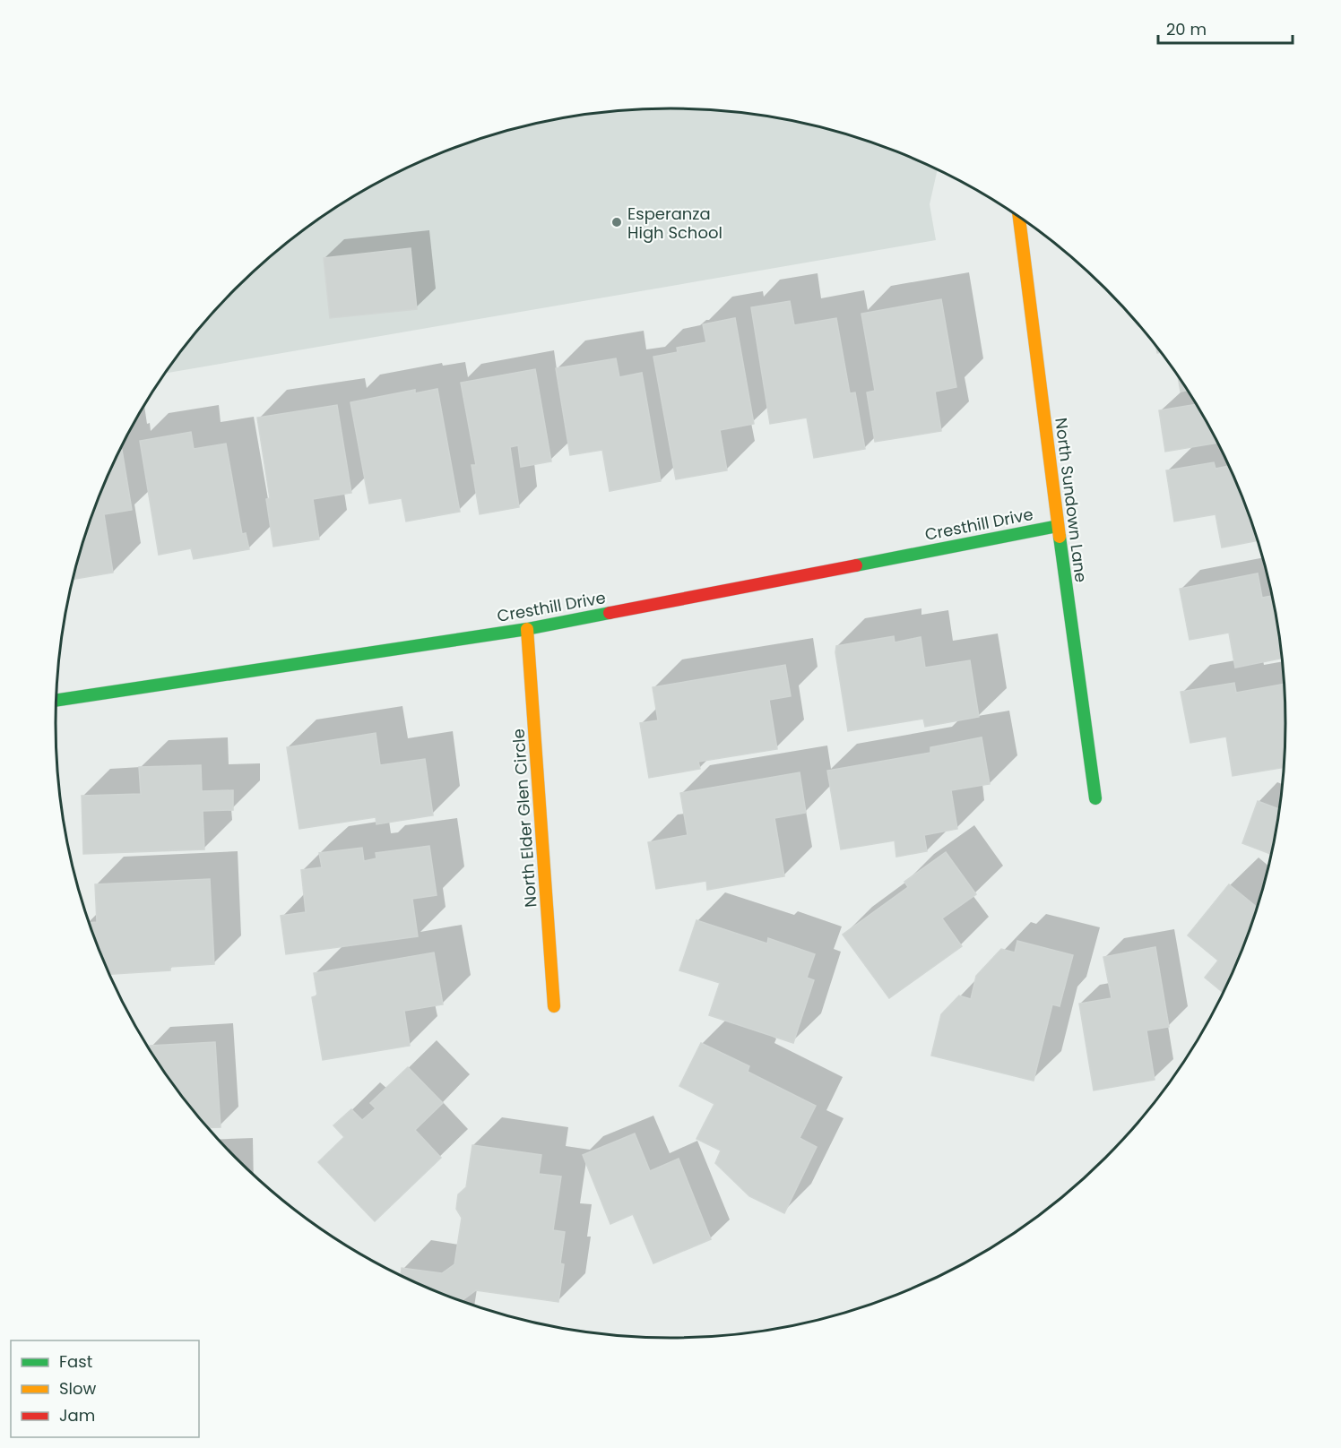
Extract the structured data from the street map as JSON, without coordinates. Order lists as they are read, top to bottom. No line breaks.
{"streets":{"street":["North Sundown Lane","Cresthill Drive","North Elder Glen Circle"]},"crossings":[["North Sundown Lane","Cresthill Drive"],["Cresthill Drive","North Elder Glen Circle"]],"places":["Esperanza High School"],"legend":["Fast","Slow","Jam"],"scale_bar":"20 m"}
